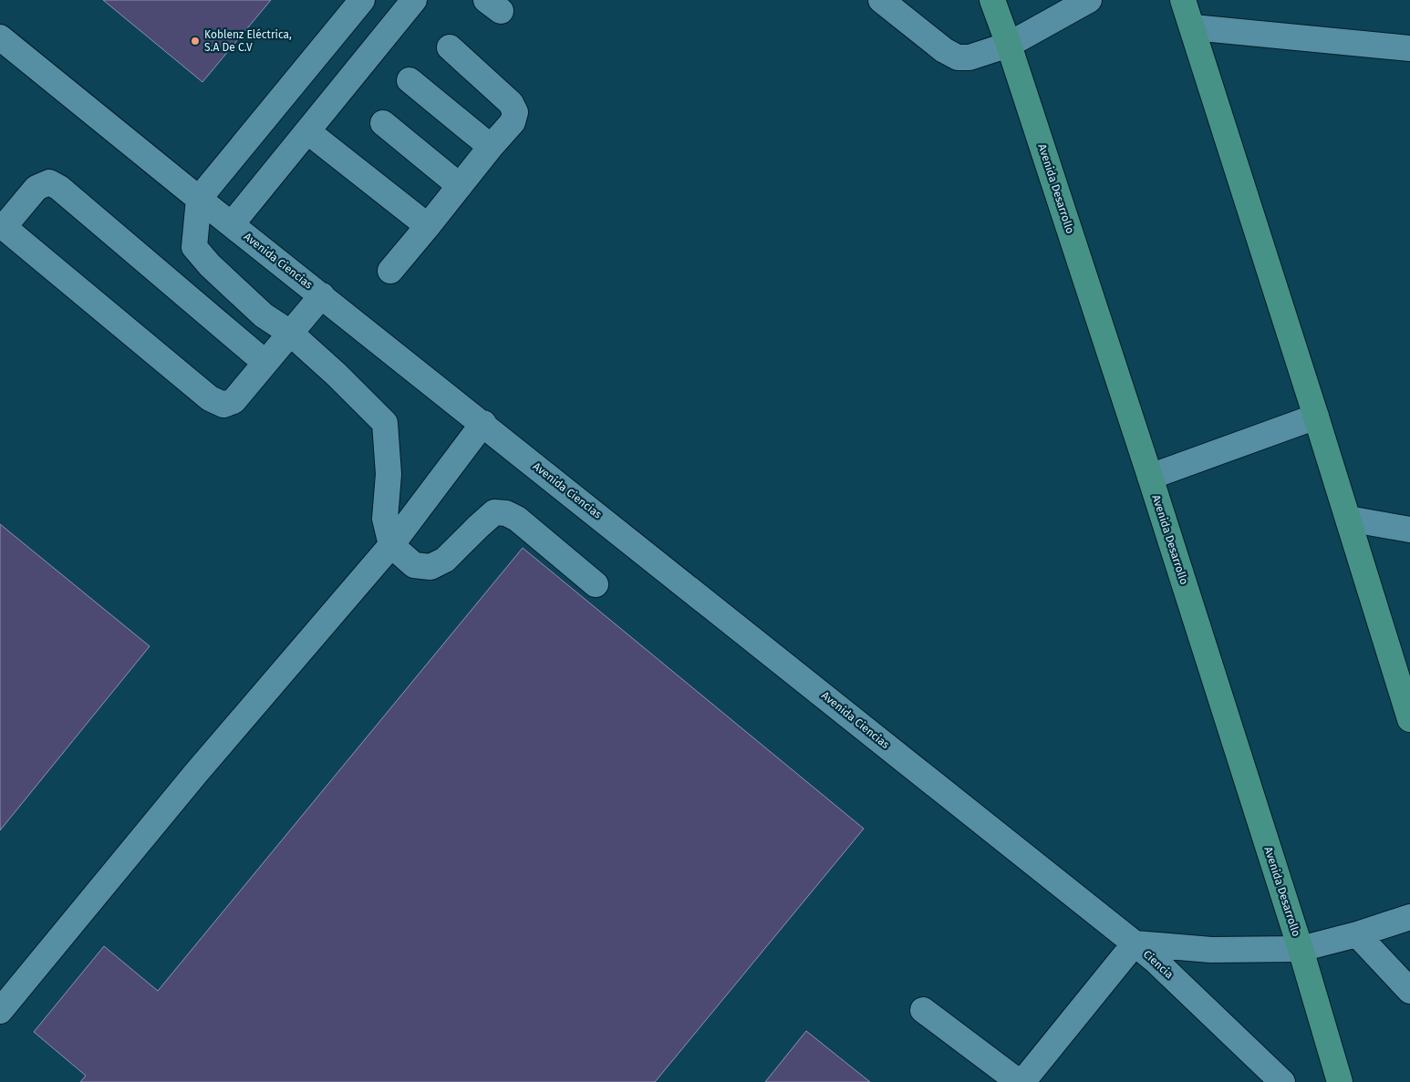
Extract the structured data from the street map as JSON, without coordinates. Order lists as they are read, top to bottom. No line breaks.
{"streets":{"main road":["Avenida Desarrollo"],"street":["Avenida Ciencias","Ciencia"]},"crossings":[["Avenida Desarrollo","Ciencia"],["Avenida Ciencias","Ciencia"]],"places":["Koblenz Eléctrica, S.A De C.V"]}
